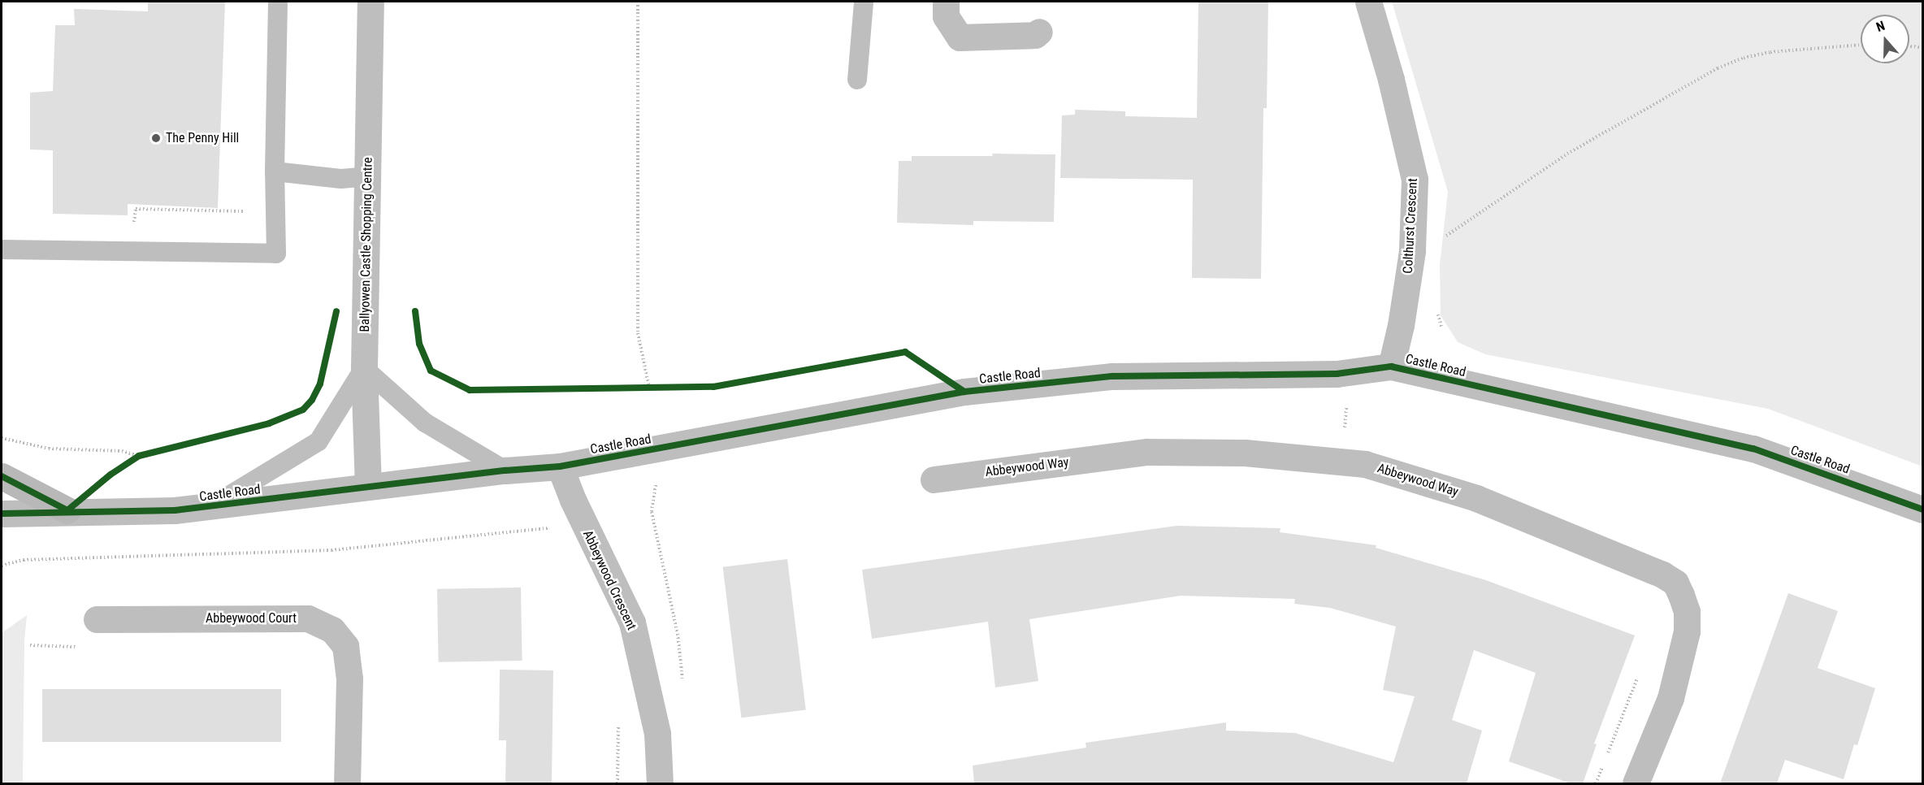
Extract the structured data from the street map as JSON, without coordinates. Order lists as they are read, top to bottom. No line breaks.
{"streets":{"street":["Colthurst Crescent","Ballyowen Castle Shopping Centre","Castle Road","Abbeywood Way","Abbeywood Crescent","Abbeywood Court"]},"crossings":[["Colthurst Crescent","Castle Road"],["Ballyowen Castle Shopping Centre","Castle Road"],["Castle Road","Abbeywood Crescent"]],"places":["The Penny Hill"],"north":"top"}
